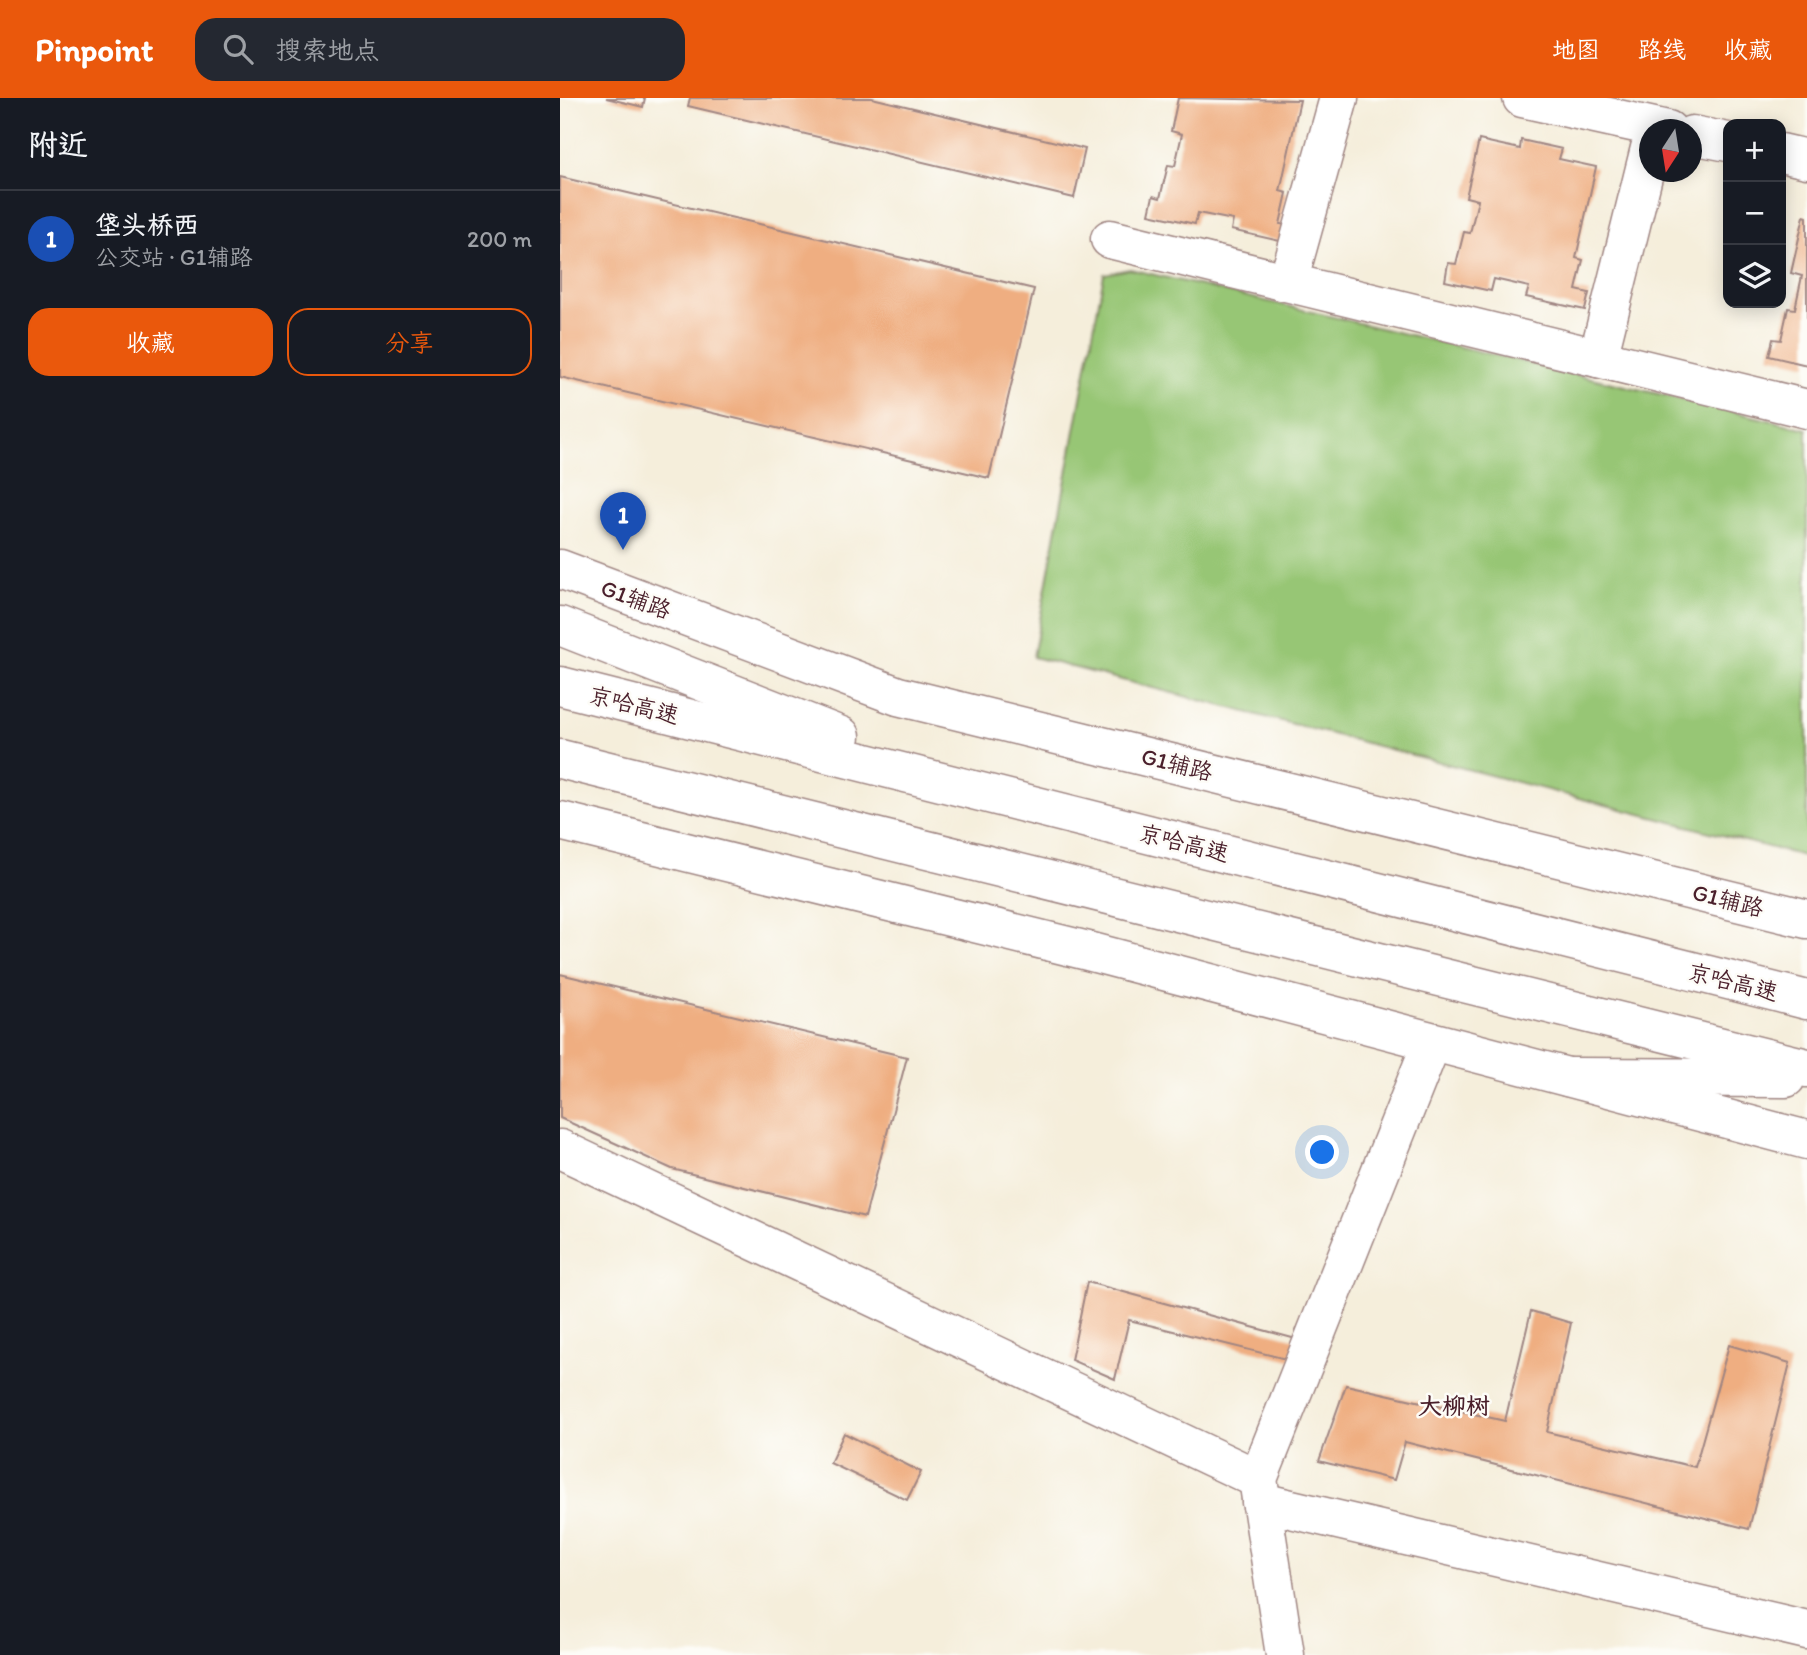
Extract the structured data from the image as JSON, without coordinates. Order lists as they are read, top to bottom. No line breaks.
{"streets":{"main road":["G1辅路","京哈高速"]},"districts":["大柳树"],"north":"bottom","page":{"header":"Pinpoint","search":"搜索地点","nav":["地图","路线","收藏"],"heading":"附近","map_buttons":["+","−"],"list":[{"mark":"1","name":"垡头桥西","note":"公交站 · G1辅路","value":"200 m"}],"buttons":["收藏","分享"],"pins":"1"}}
